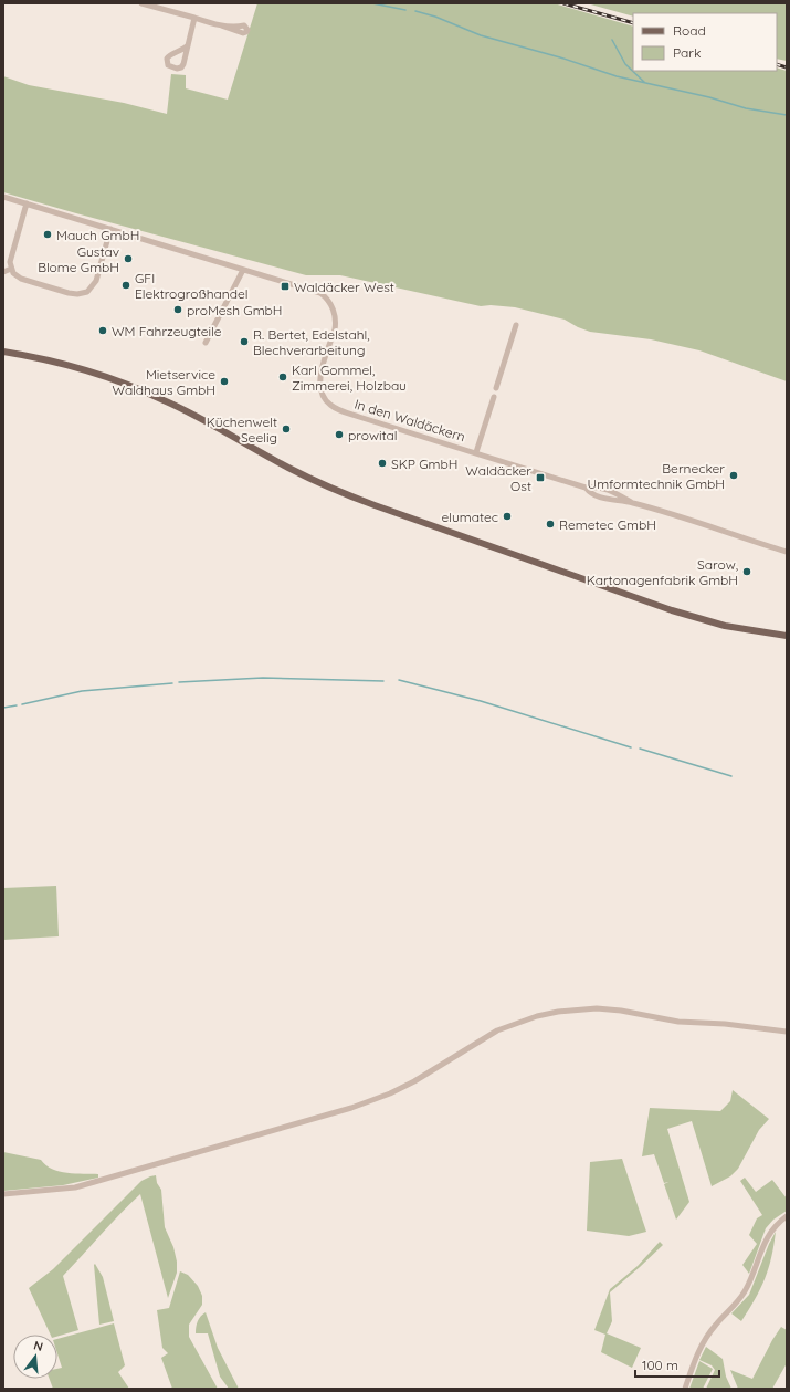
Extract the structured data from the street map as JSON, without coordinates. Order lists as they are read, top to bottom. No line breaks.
{"streets":{"street":["In den Waldäckern"]},"places":{"other":["Mauch GmbH","Gustav Blome GmbH","GFI Elektrogroßhandel","proMesh GmbH","WM Fahrzeugteile","R. Bertet, Edelstahl, Blechverarbeitung","Karl Gommel, Zimmerei, Holzbau","Mietservice Waldhaus GmbH","Küchenwelt Seelig","prowital","SKP GmbH","Bernecker Umformtechnik GmbH","elumatec","Remetec GmbH","Sarow, Kartonagenfabrik GmbH"],"transit":["Waldäcker West","Waldäcker Ost"]},"legend":["Road","Park"],"scale_bar":"100 m","north":"top"}
